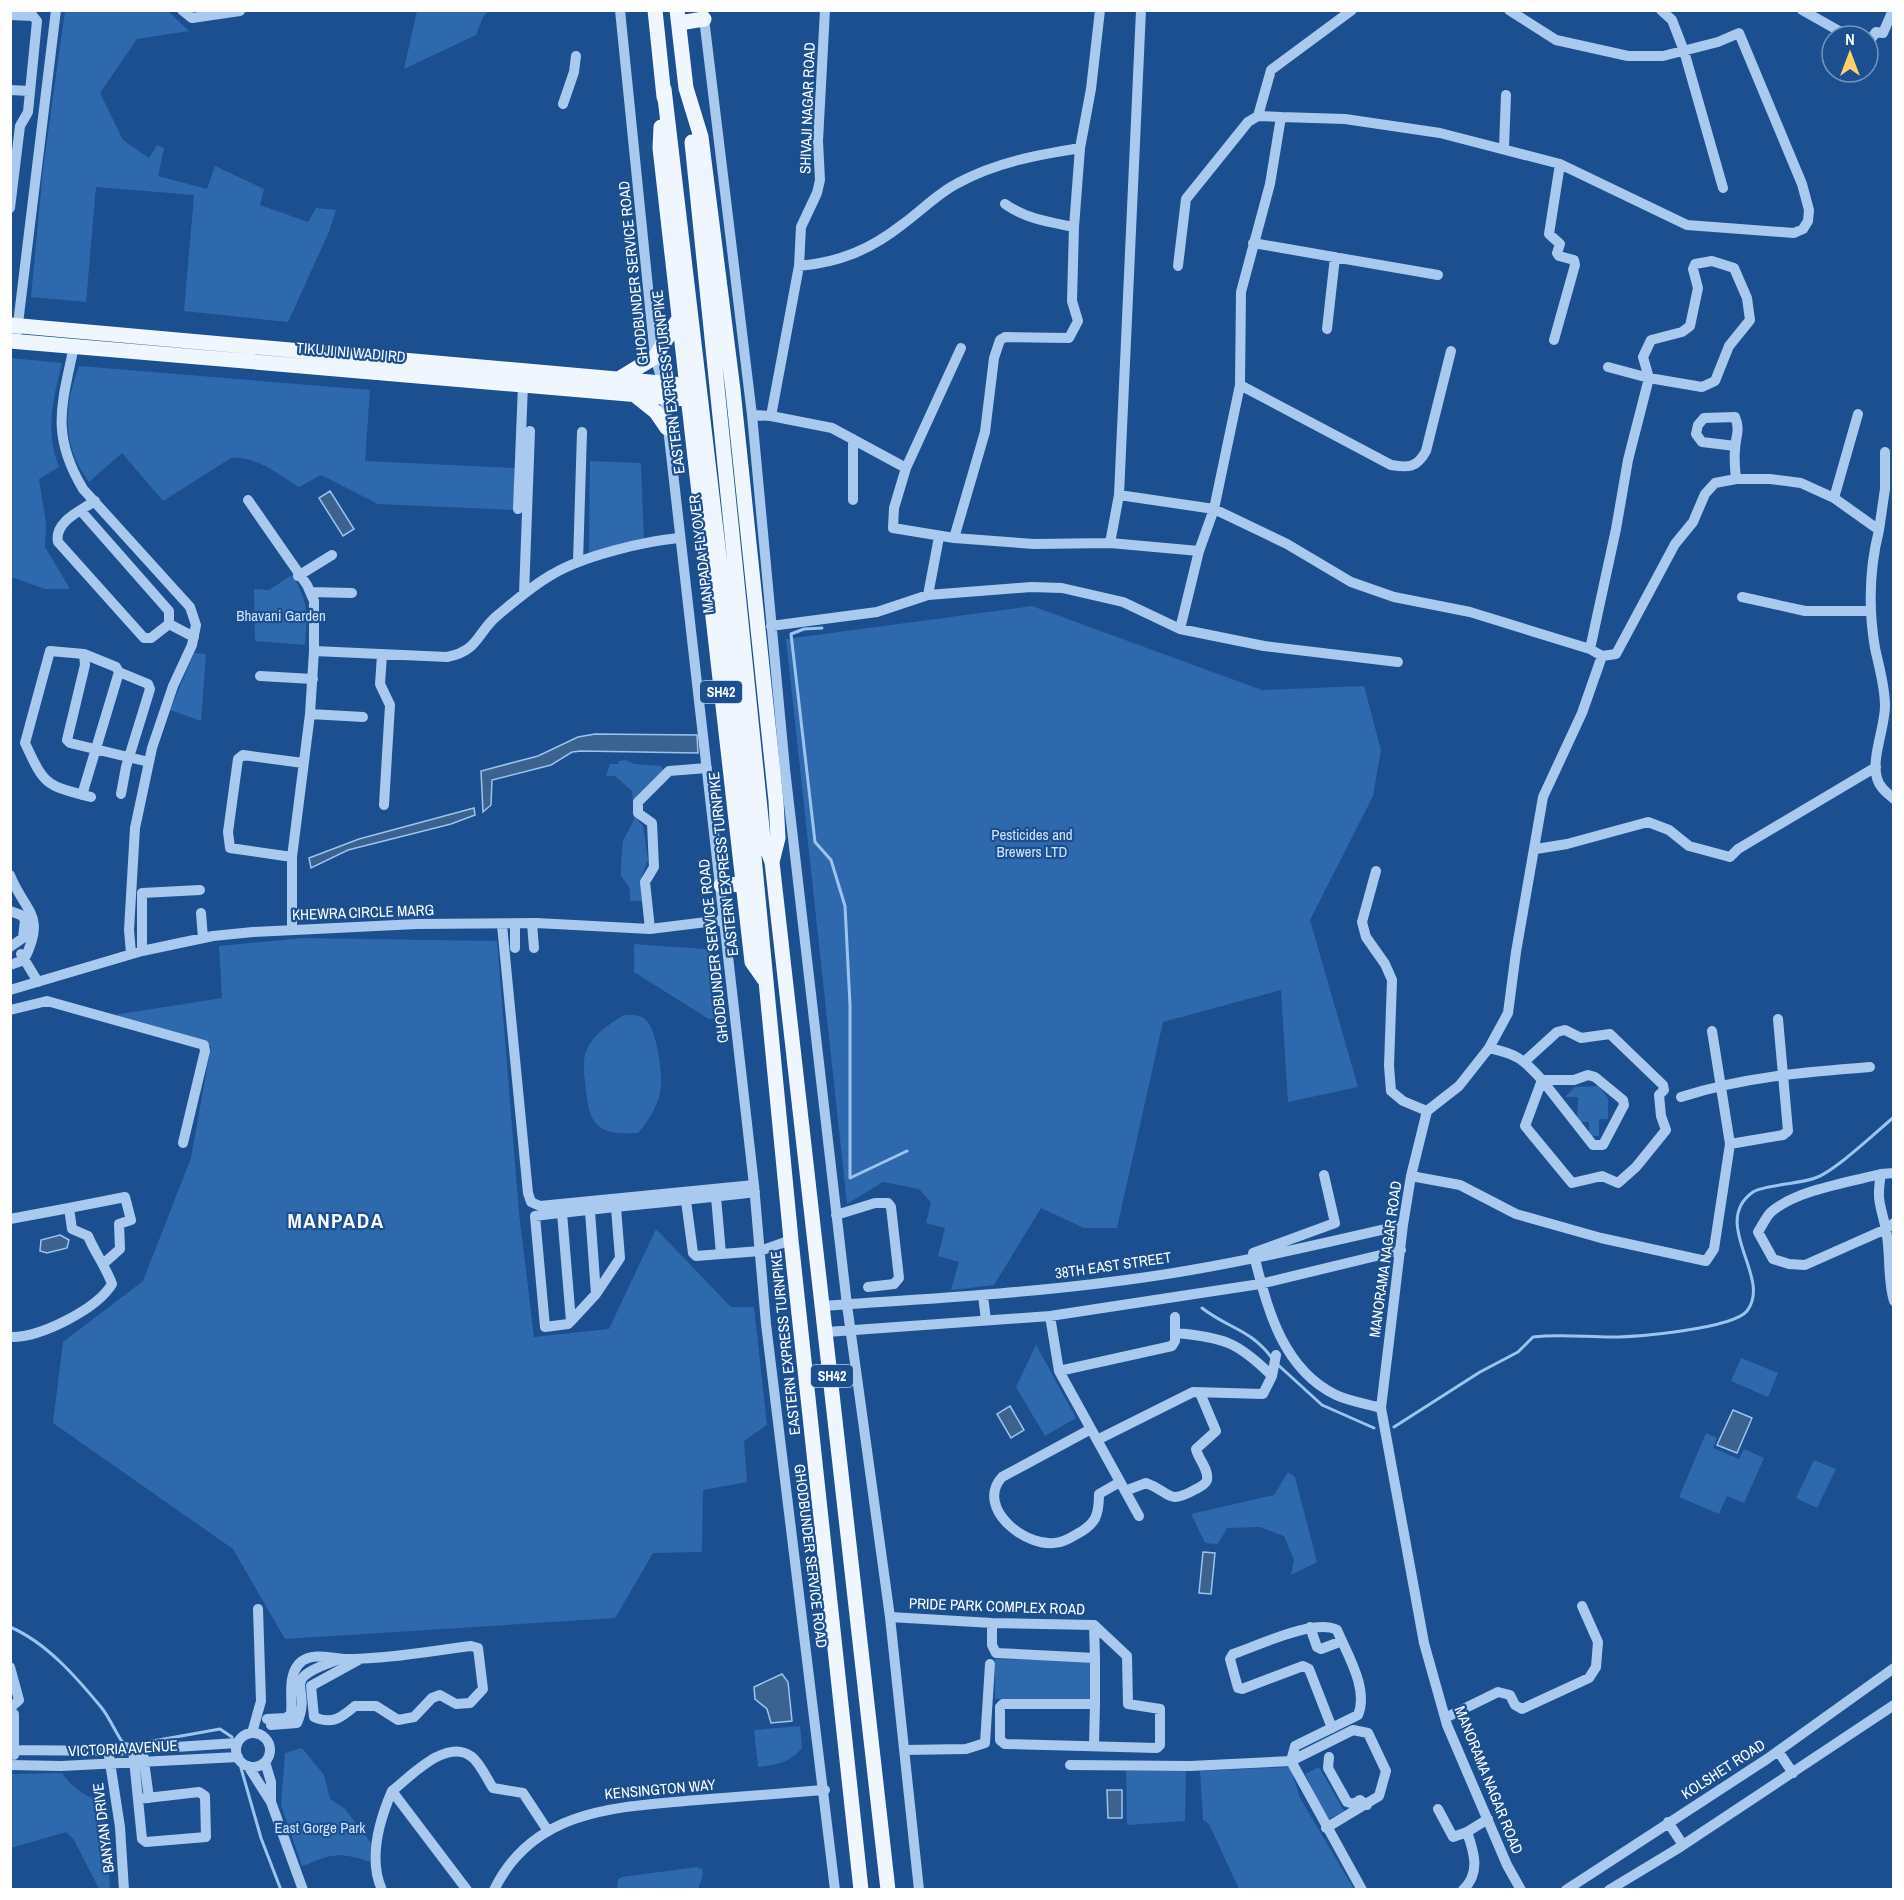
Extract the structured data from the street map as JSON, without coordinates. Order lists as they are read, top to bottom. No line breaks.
{"streets":{"main road":["TIKUJI NI WADI RD","EASTERN EXPRESS TURNPIKE","MANPADA FLYOVER","SH42"],"street":["SHIVAJI NAGAR ROAD","GHODBUNDER SERVICE ROAD","KHEWRA CIRCLE MARG","MANORAMA NAGAR ROAD","38TH EAST STREET","PRIDE PARK COMPLEX ROAD","VICTORIA AVENUE","KOLSHET ROAD","KENSINGTON WAY","BANYAN DRIVE"]},"crossings":[["GHODBUNDER SERVICE ROAD","TIKUJI NI WADI RD"],["GHODBUNDER SERVICE ROAD","KHEWRA CIRCLE MARG"],["GHODBUNDER SERVICE ROAD","KENSINGTON WAY"],["TIKUJI NI WADI RD","EASTERN EXPRESS TURNPIKE"],["TIKUJI NI WADI RD","SH42"],["EASTERN EXPRESS TURNPIKE","MANPADA FLYOVER"],["MANPADA FLYOVER","SH42"],["SH42","38TH EAST STREET"],["MANORAMA NAGAR ROAD","38TH EAST STREET"],["VICTORIA AVENUE","BANYAN DRIVE"]],"districts":["MANPADA"],"parks":["Bhavani Garden","Pesticides and Brewers LTD","East Gorge Park"],"north":"top"}
